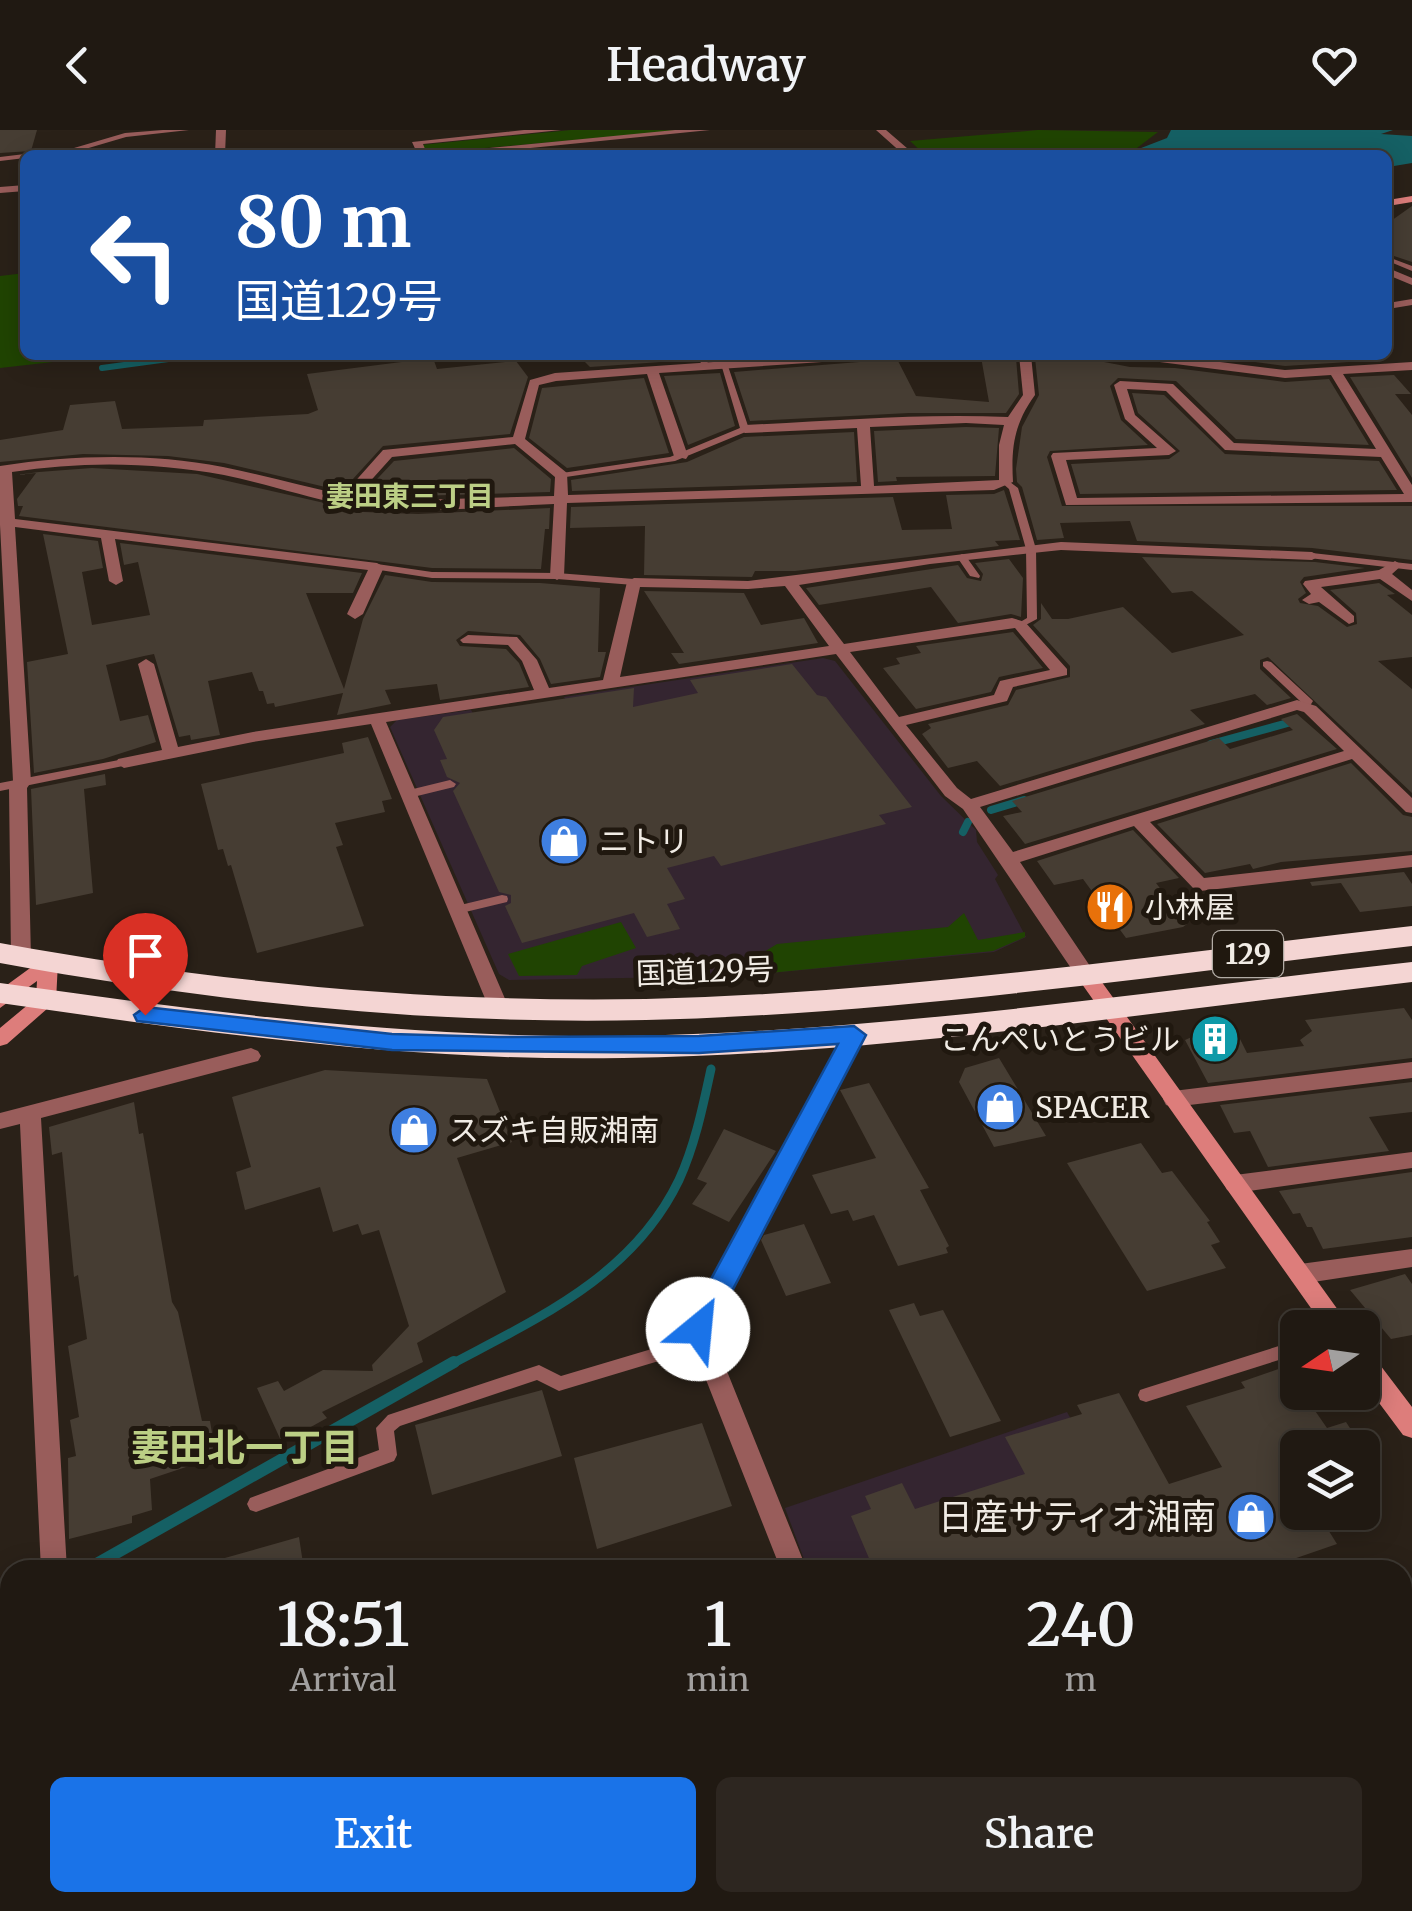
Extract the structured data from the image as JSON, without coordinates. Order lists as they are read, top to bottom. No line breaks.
{"streets":{"highway":["129","国道129号"]},"districts":["妻田東三丁目","妻田北一丁目"],"places":{"shop":["ニトリ","SPACER","スズキ自販湘南","日産サティオ湘南"],"restaurant":["小林屋"],"building":["こんぺいとうビル"]},"north":"left","page":{"header":"Headway","turn":["80 m","国道129号"],"eta":["18:51","Arrival","1","min","240","m"],"buttons":["Exit","Share"]}}
